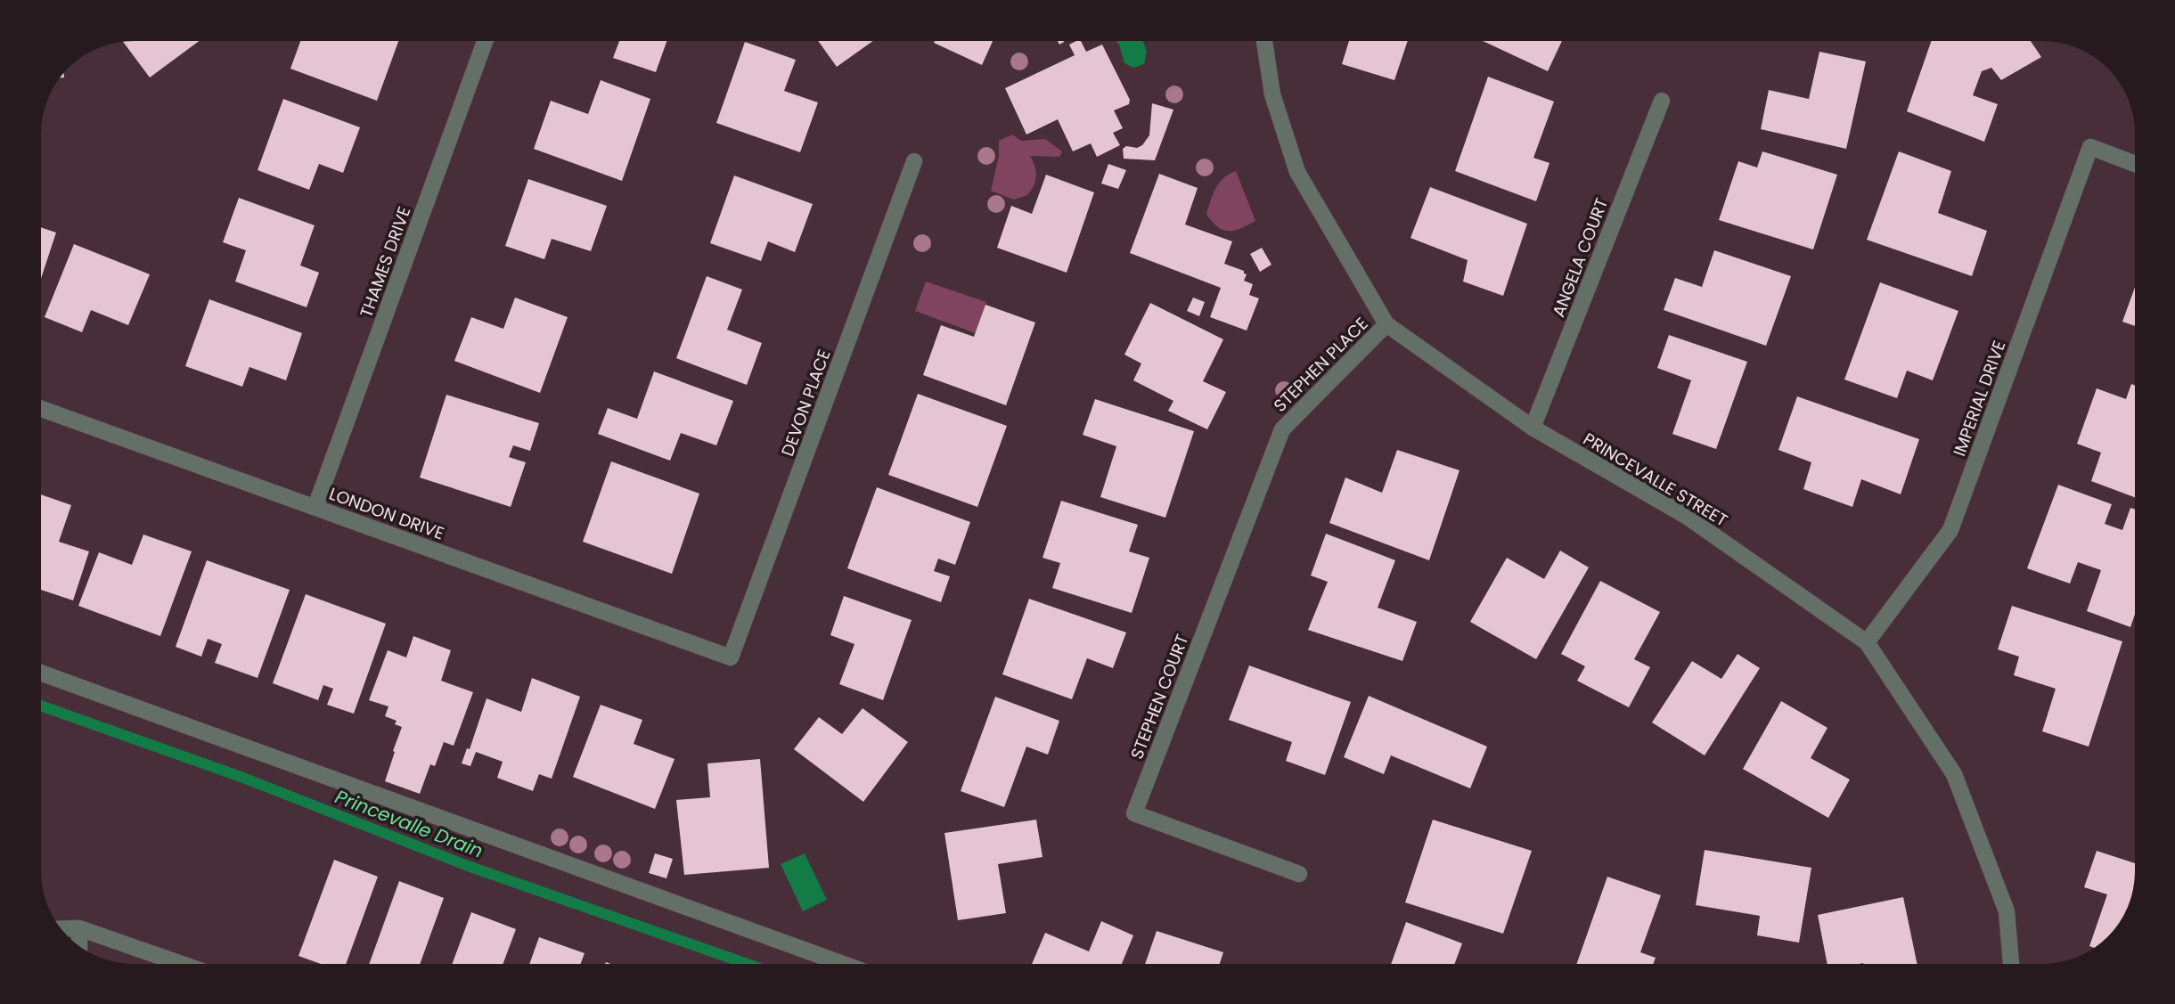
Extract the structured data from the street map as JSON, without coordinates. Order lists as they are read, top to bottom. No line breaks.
{"streets":{"street":["ANGELA COURT","THAMES DRIVE","STEPHEN PLACE","IMPERIAL DRIVE","DEVON PLACE","PRINCEVALLE STREET","LONDON DRIVE","STEPHEN COURT"]},"crossings":[["ANGELA COURT","PRINCEVALLE STREET"],["THAMES DRIVE","LONDON DRIVE"],["STEPHEN PLACE","PRINCEVALLE STREET"],["STEPHEN PLACE","STEPHEN COURT"],["IMPERIAL DRIVE","PRINCEVALLE STREET"],["DEVON PLACE","LONDON DRIVE"]],"water":["Princevalle Drain"]}
